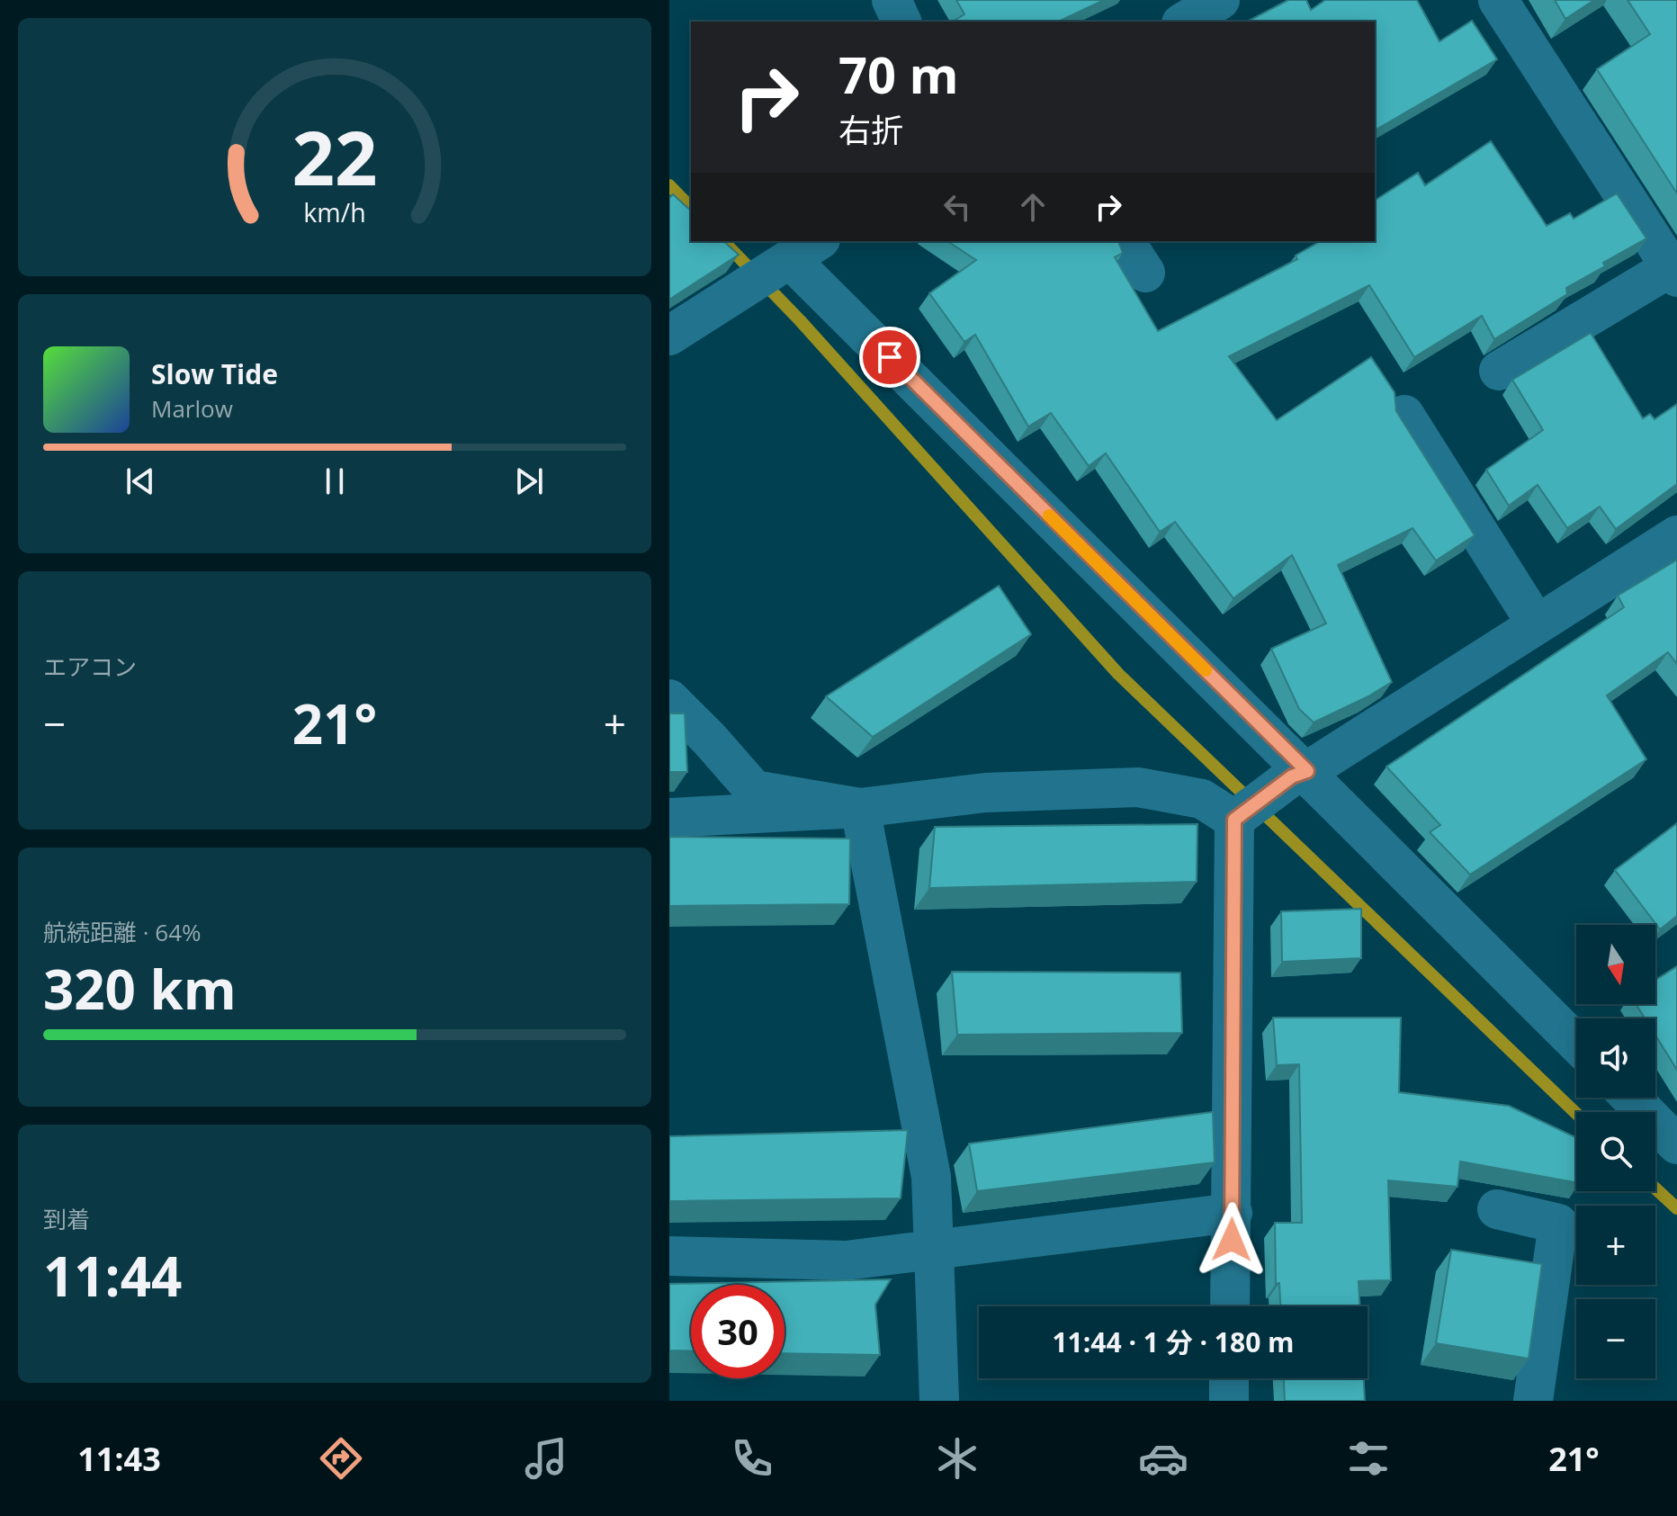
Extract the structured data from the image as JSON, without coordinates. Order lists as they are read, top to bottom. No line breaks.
{"north":"bottom","page":{"turn":["70 m","右折"],"song":["Slow Tide","Marlow"],"tile":["エアコン",["航続距離 · 64%","320 km"],["到着","11:44"]],"heat":["−","21°","+"],"map_buttons":["+","−"],"limit":"30","trip":"11:44 · 1 分 · 180 m","tabs":["11:43","21°"],"gauge":["22","km/h"]}}
